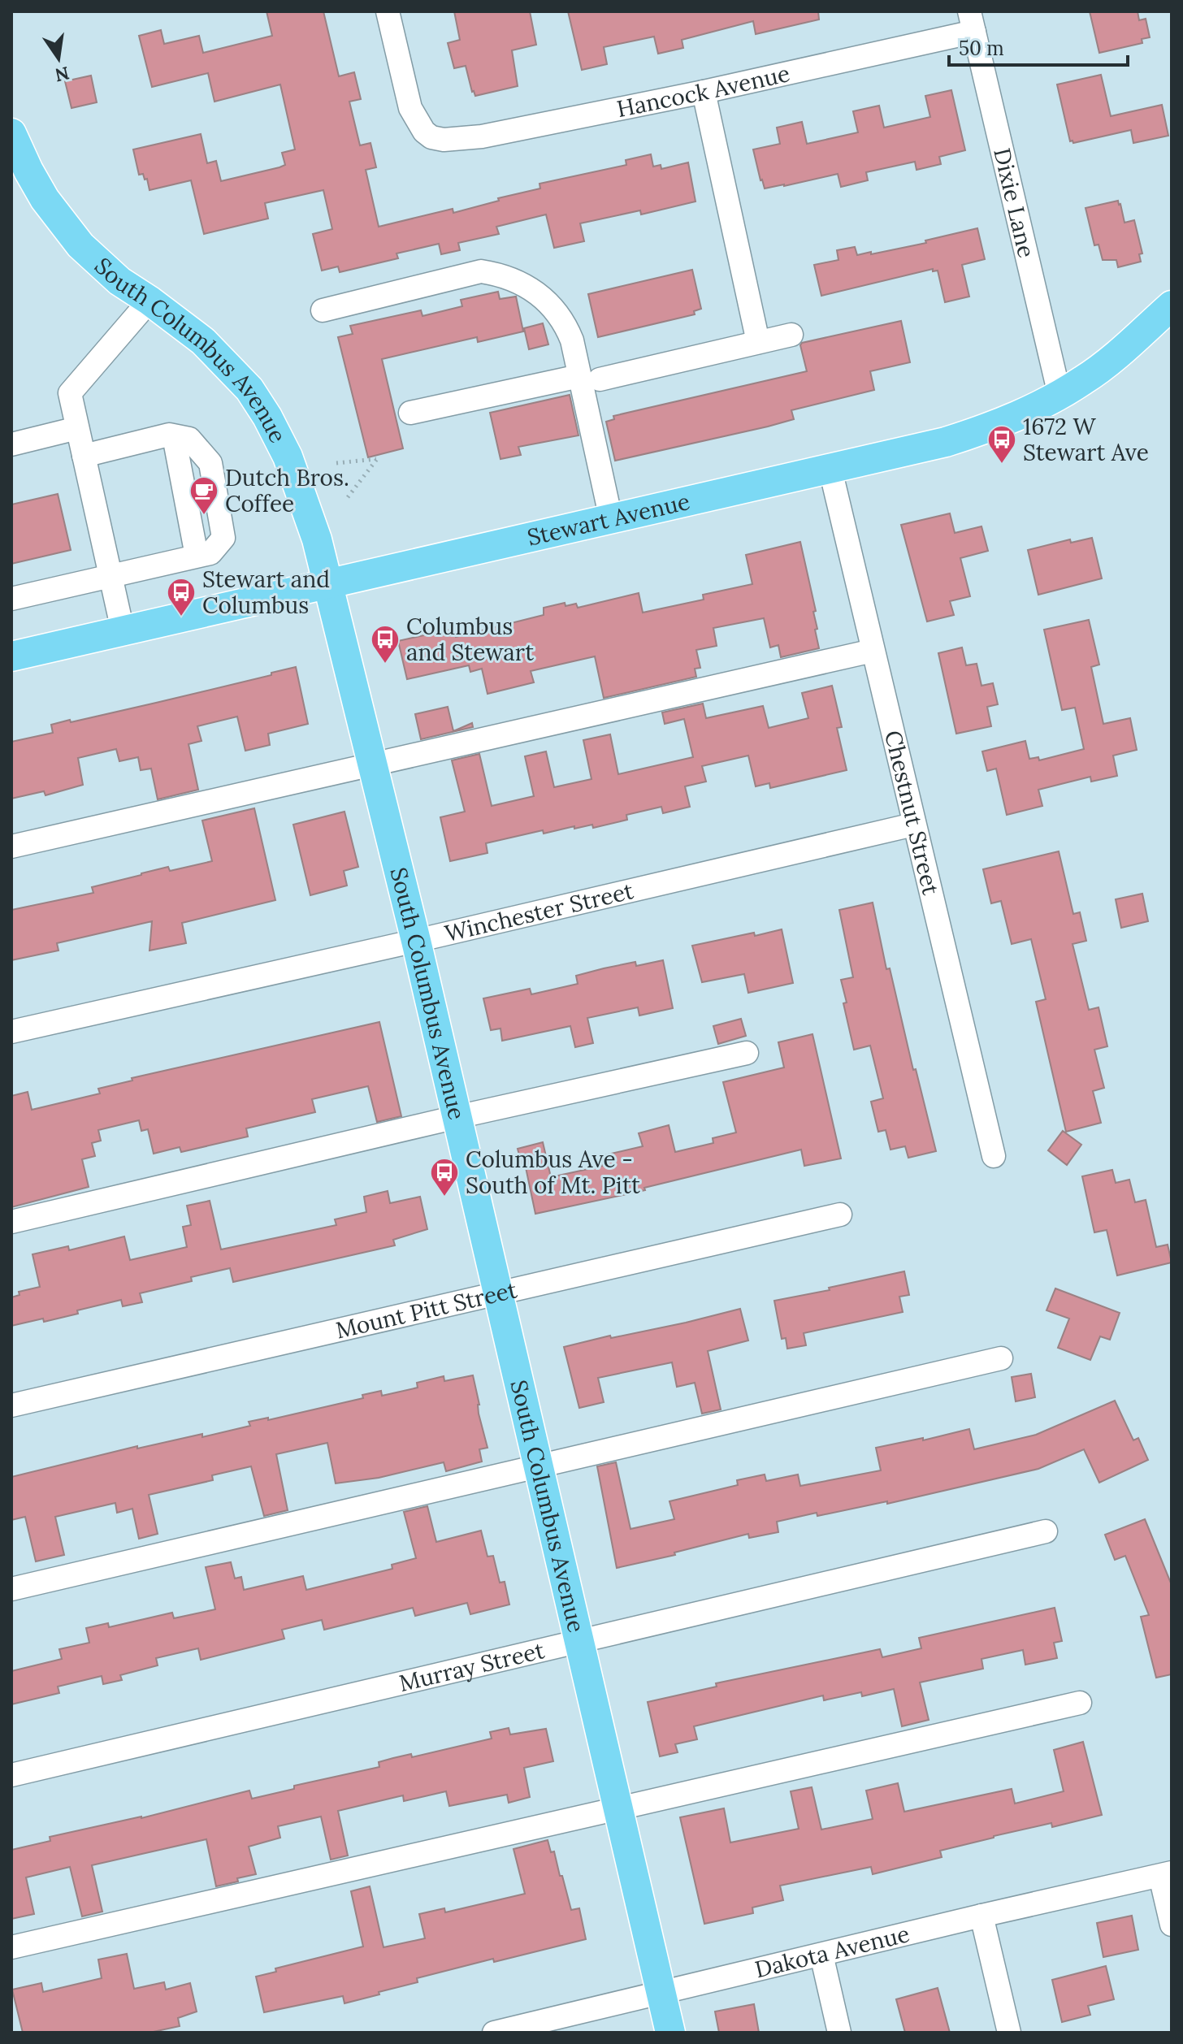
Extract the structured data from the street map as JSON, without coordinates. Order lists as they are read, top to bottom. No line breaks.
{"streets":{"main road":["South Columbus Avenue","Stewart Avenue"],"street":["Hancock Avenue","Dixie Lane","Chestnut Street","Winchester Street","Mount Pitt Street","Murray Street","Dakota Avenue"]},"crossings":[["Hancock Avenue","Dixie Lane"],["Dixie Lane","Stewart Avenue"],["South Columbus Avenue","Stewart Avenue"],["South Columbus Avenue","Winchester Street"],["South Columbus Avenue","Mount Pitt Street"],["South Columbus Avenue","Murray Street"],["South Columbus Avenue","Dakota Avenue"],["Stewart Avenue","Chestnut Street"],["Chestnut Street","Winchester Street"]],"places":{"bus stop":["1672 W Stewart Ave","Stewart and Columbus","Columbus and Stewart","Columbus Ave - South of Mt. Pitt"],"cafe":["Dutch Bros. Coffee"]},"scale_bar":"50 m","north":"bottom"}
